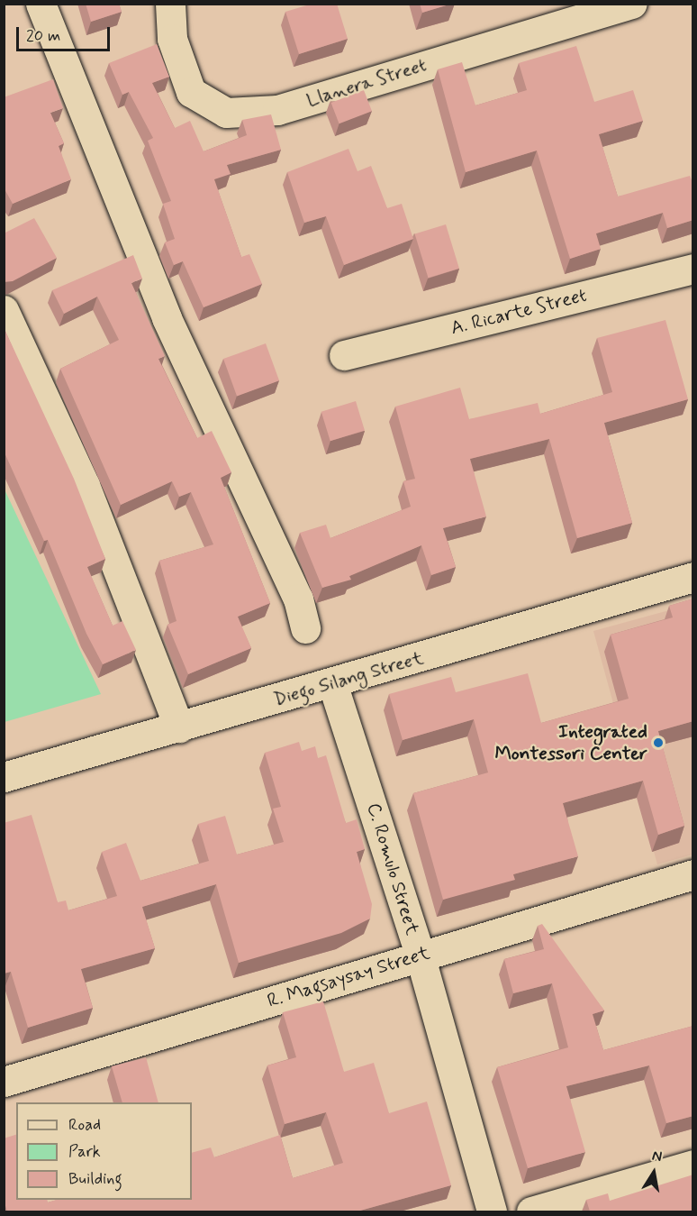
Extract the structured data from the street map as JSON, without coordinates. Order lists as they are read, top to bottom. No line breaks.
{"streets":{"street":["Llanera Street","A. Ricarte Street","Diego Silang Street","C. Romulo Street","R. Magsaysay Street"]},"crossings":[["Diego Silang Street","C. Romulo Street"],["C. Romulo Street","R. Magsaysay Street"]],"places":["Integrated Montessori Center"],"legend":["Road","Park","Building"],"scale_bar":"20 m","north":"top"}
